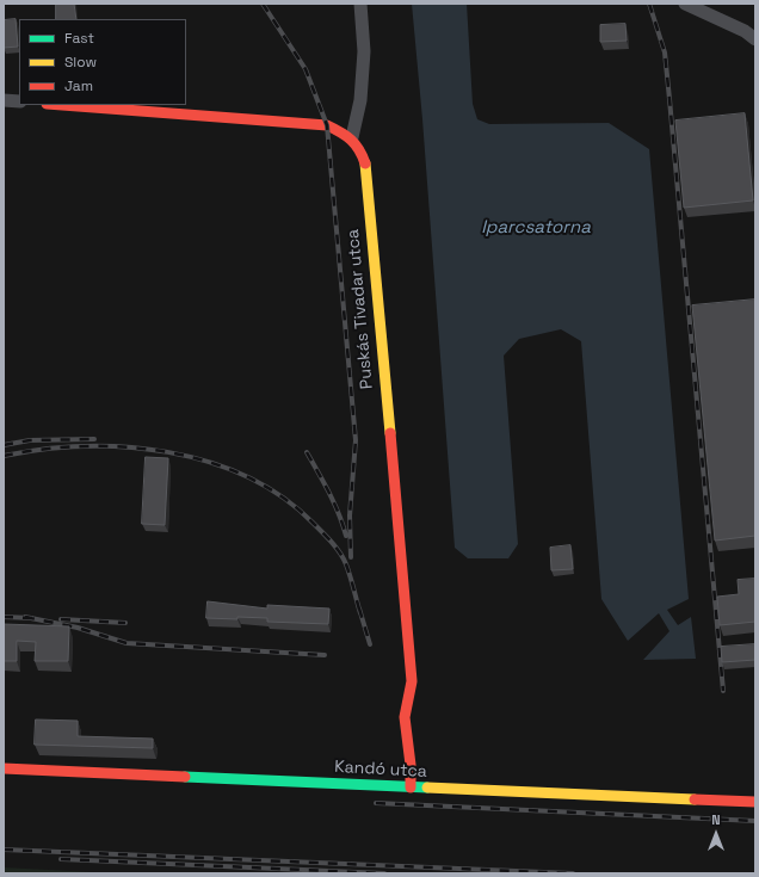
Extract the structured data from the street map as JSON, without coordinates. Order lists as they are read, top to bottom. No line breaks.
{"streets":{"street":["Puskás Tivadar utca","Kandó utca"]},"crossings":[["Puskás Tivadar utca","Kandó utca"]],"water":["Iparcsatorna"],"legend":["Fast","Slow","Jam"],"north":"top"}
